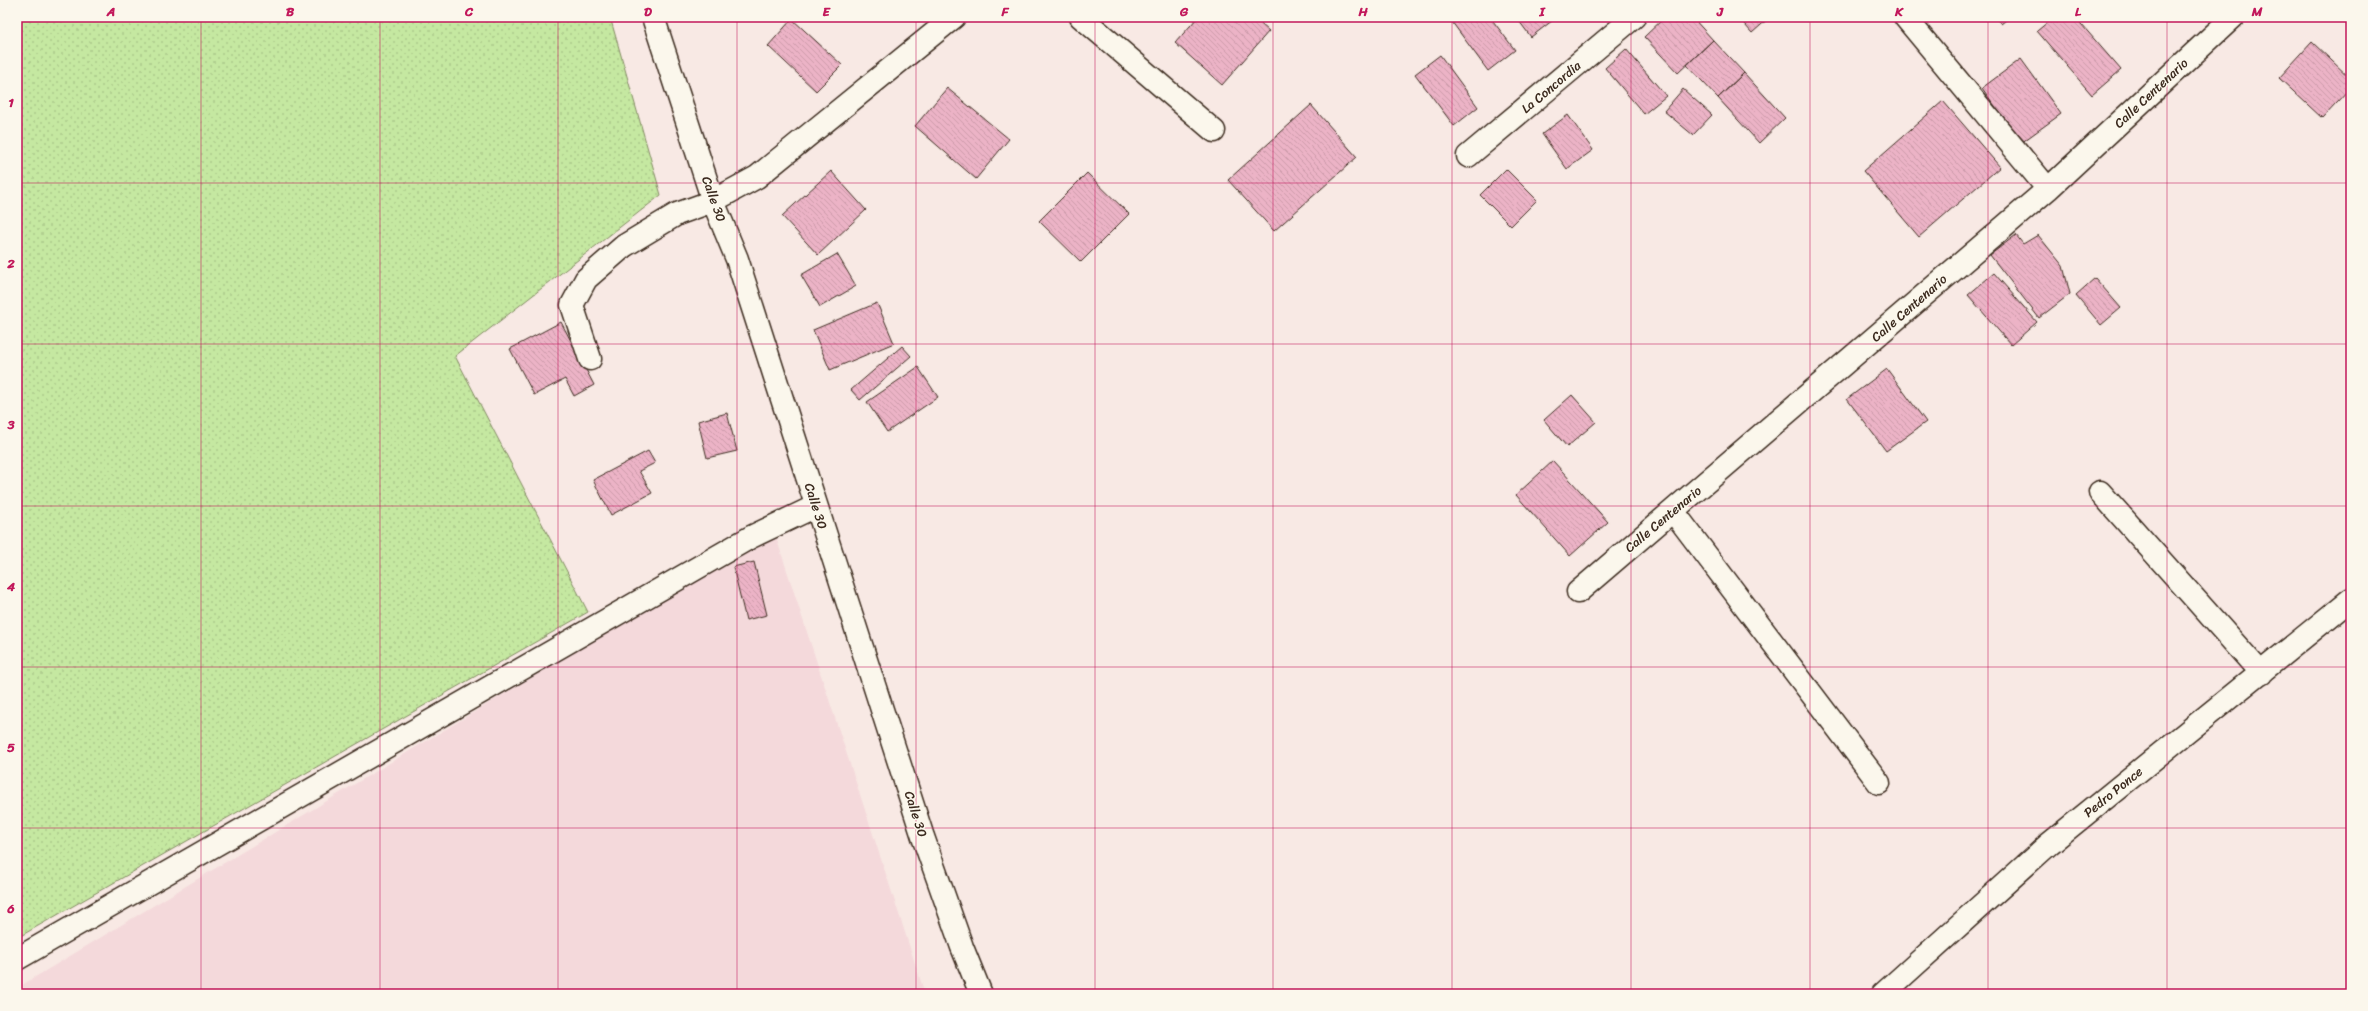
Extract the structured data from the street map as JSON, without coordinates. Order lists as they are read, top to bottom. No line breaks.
{"streets":{"street":["La Concordia","Calle Centenario","Calle 30","Pedro Ponce"]},"grid":{"columns":["A","B","C","D","E","F","G","H","I","J","K","L","M"],"rows":["1","2","3","4","5","6"]}}
